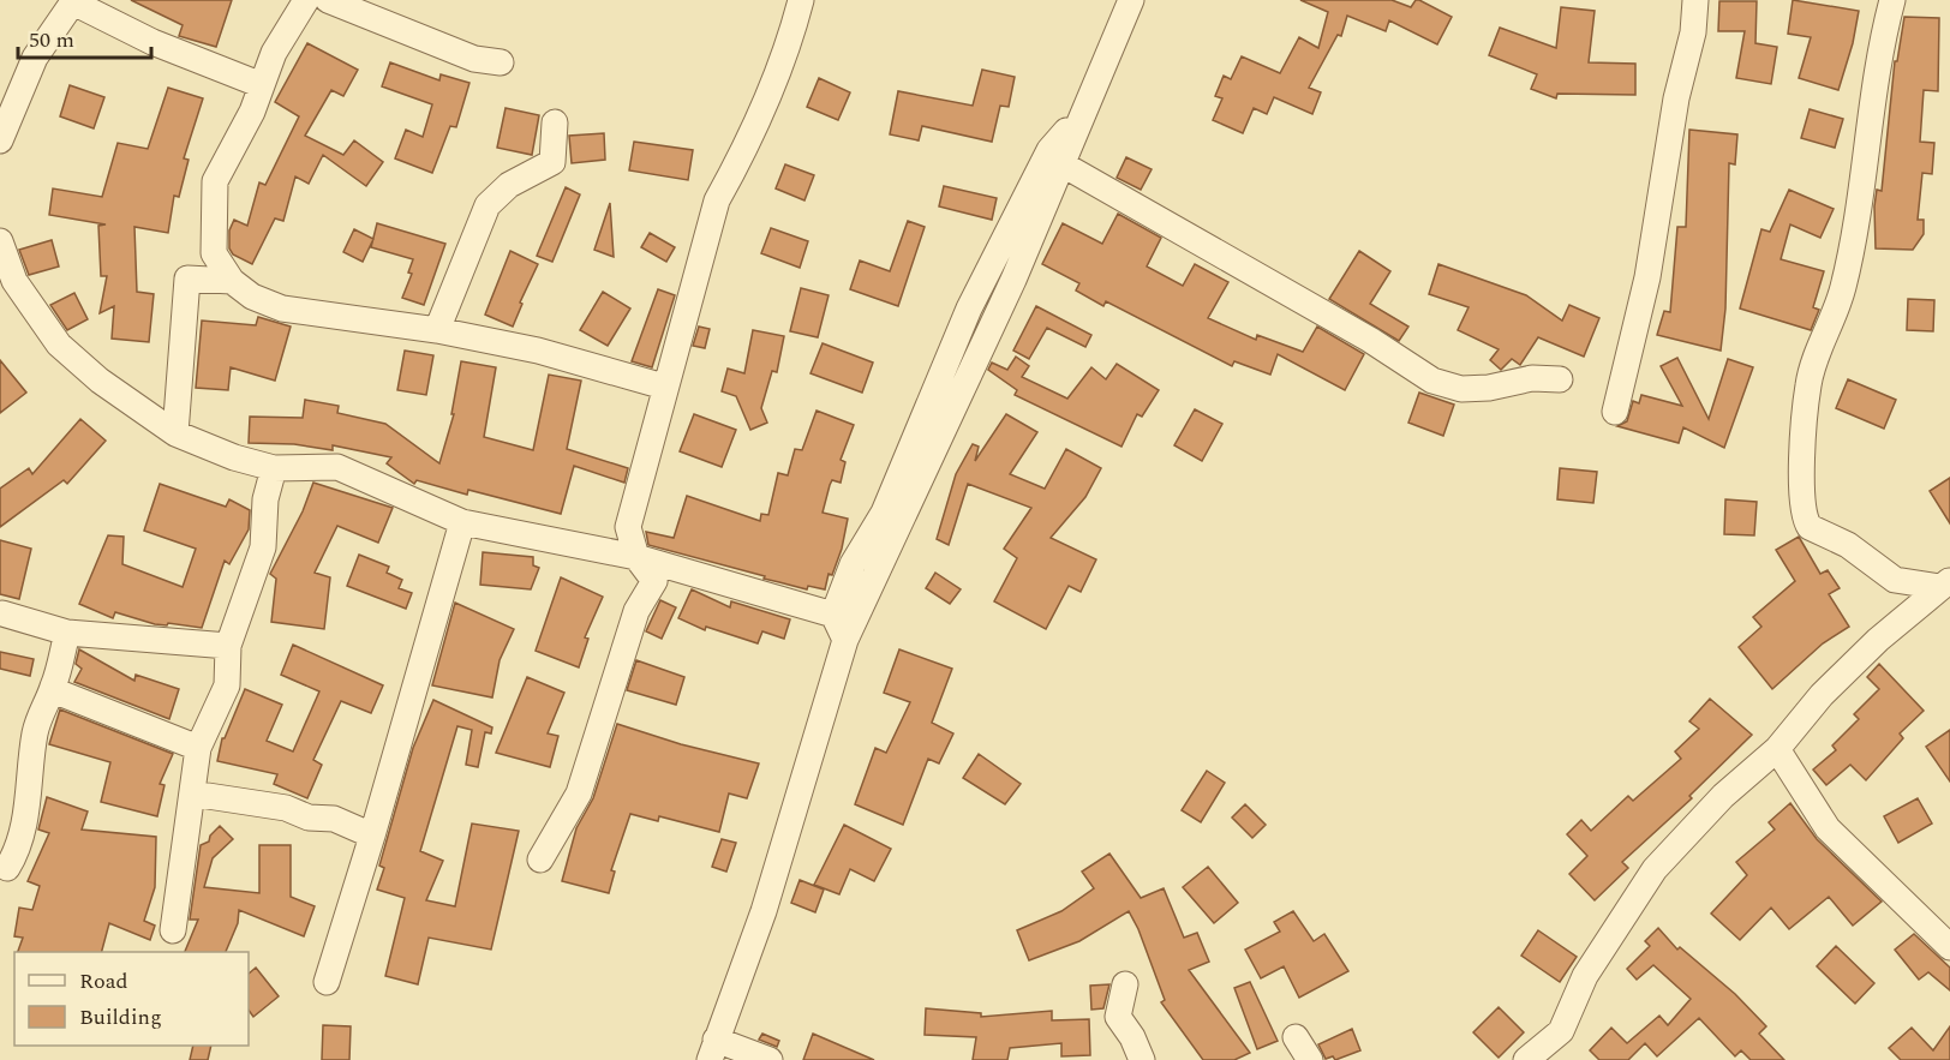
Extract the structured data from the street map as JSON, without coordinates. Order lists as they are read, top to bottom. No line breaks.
{"legend":["Road","Building"],"scale_bar":"50 m"}
